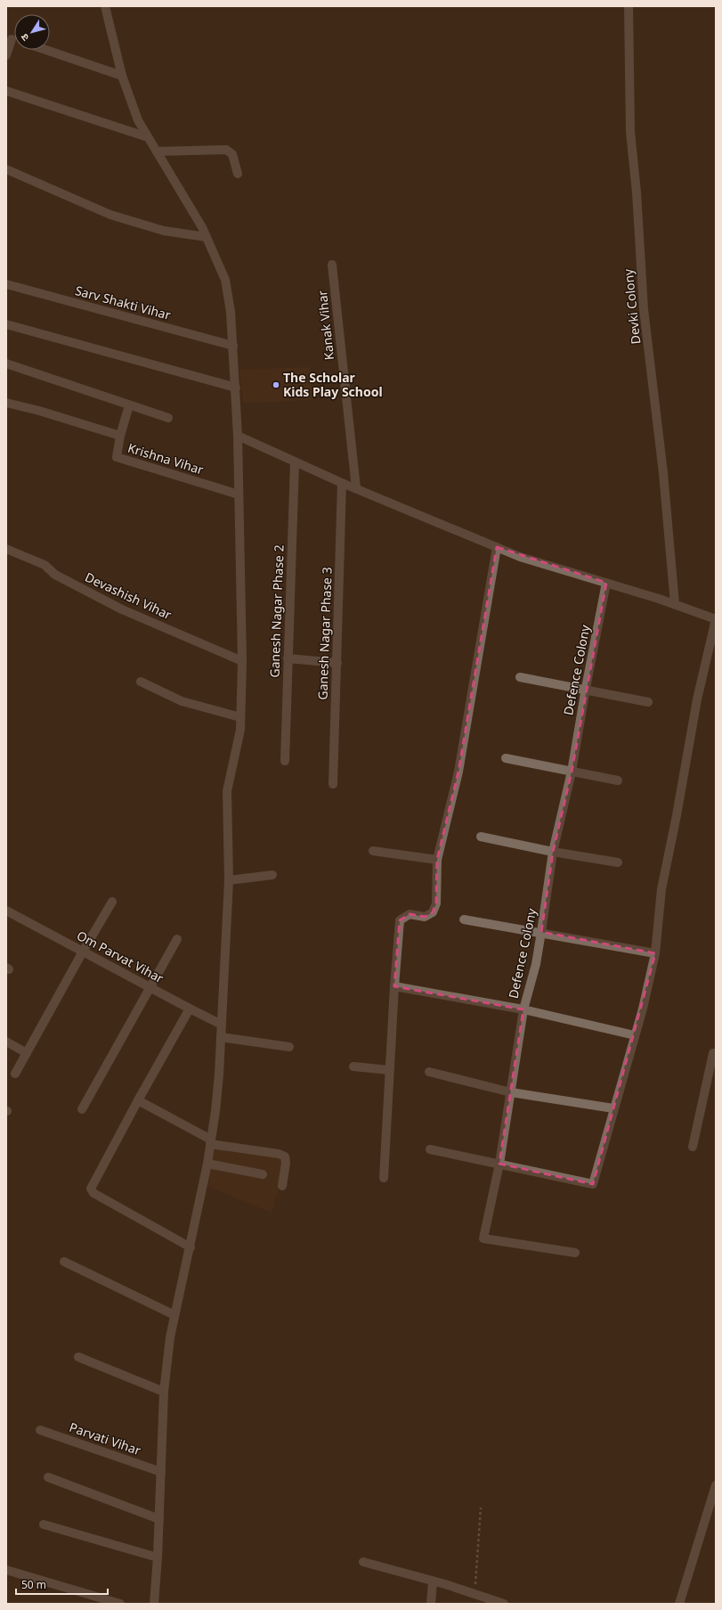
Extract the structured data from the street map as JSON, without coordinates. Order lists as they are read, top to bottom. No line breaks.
{"streets":{"street":["Sarv Shakti Vihar","Devki Colony","Kanak Vihar","Krishna Vihar","Devashish Vihar","Ganesh Nagar Phase 2","Ganesh Nagar Phase 3","Defence Colony","Om Parvat Vihar","Parvati Vihar"]},"places":["The Scholar Kids Play School"],"scale_bar":"50 m","north":"bottom left"}
